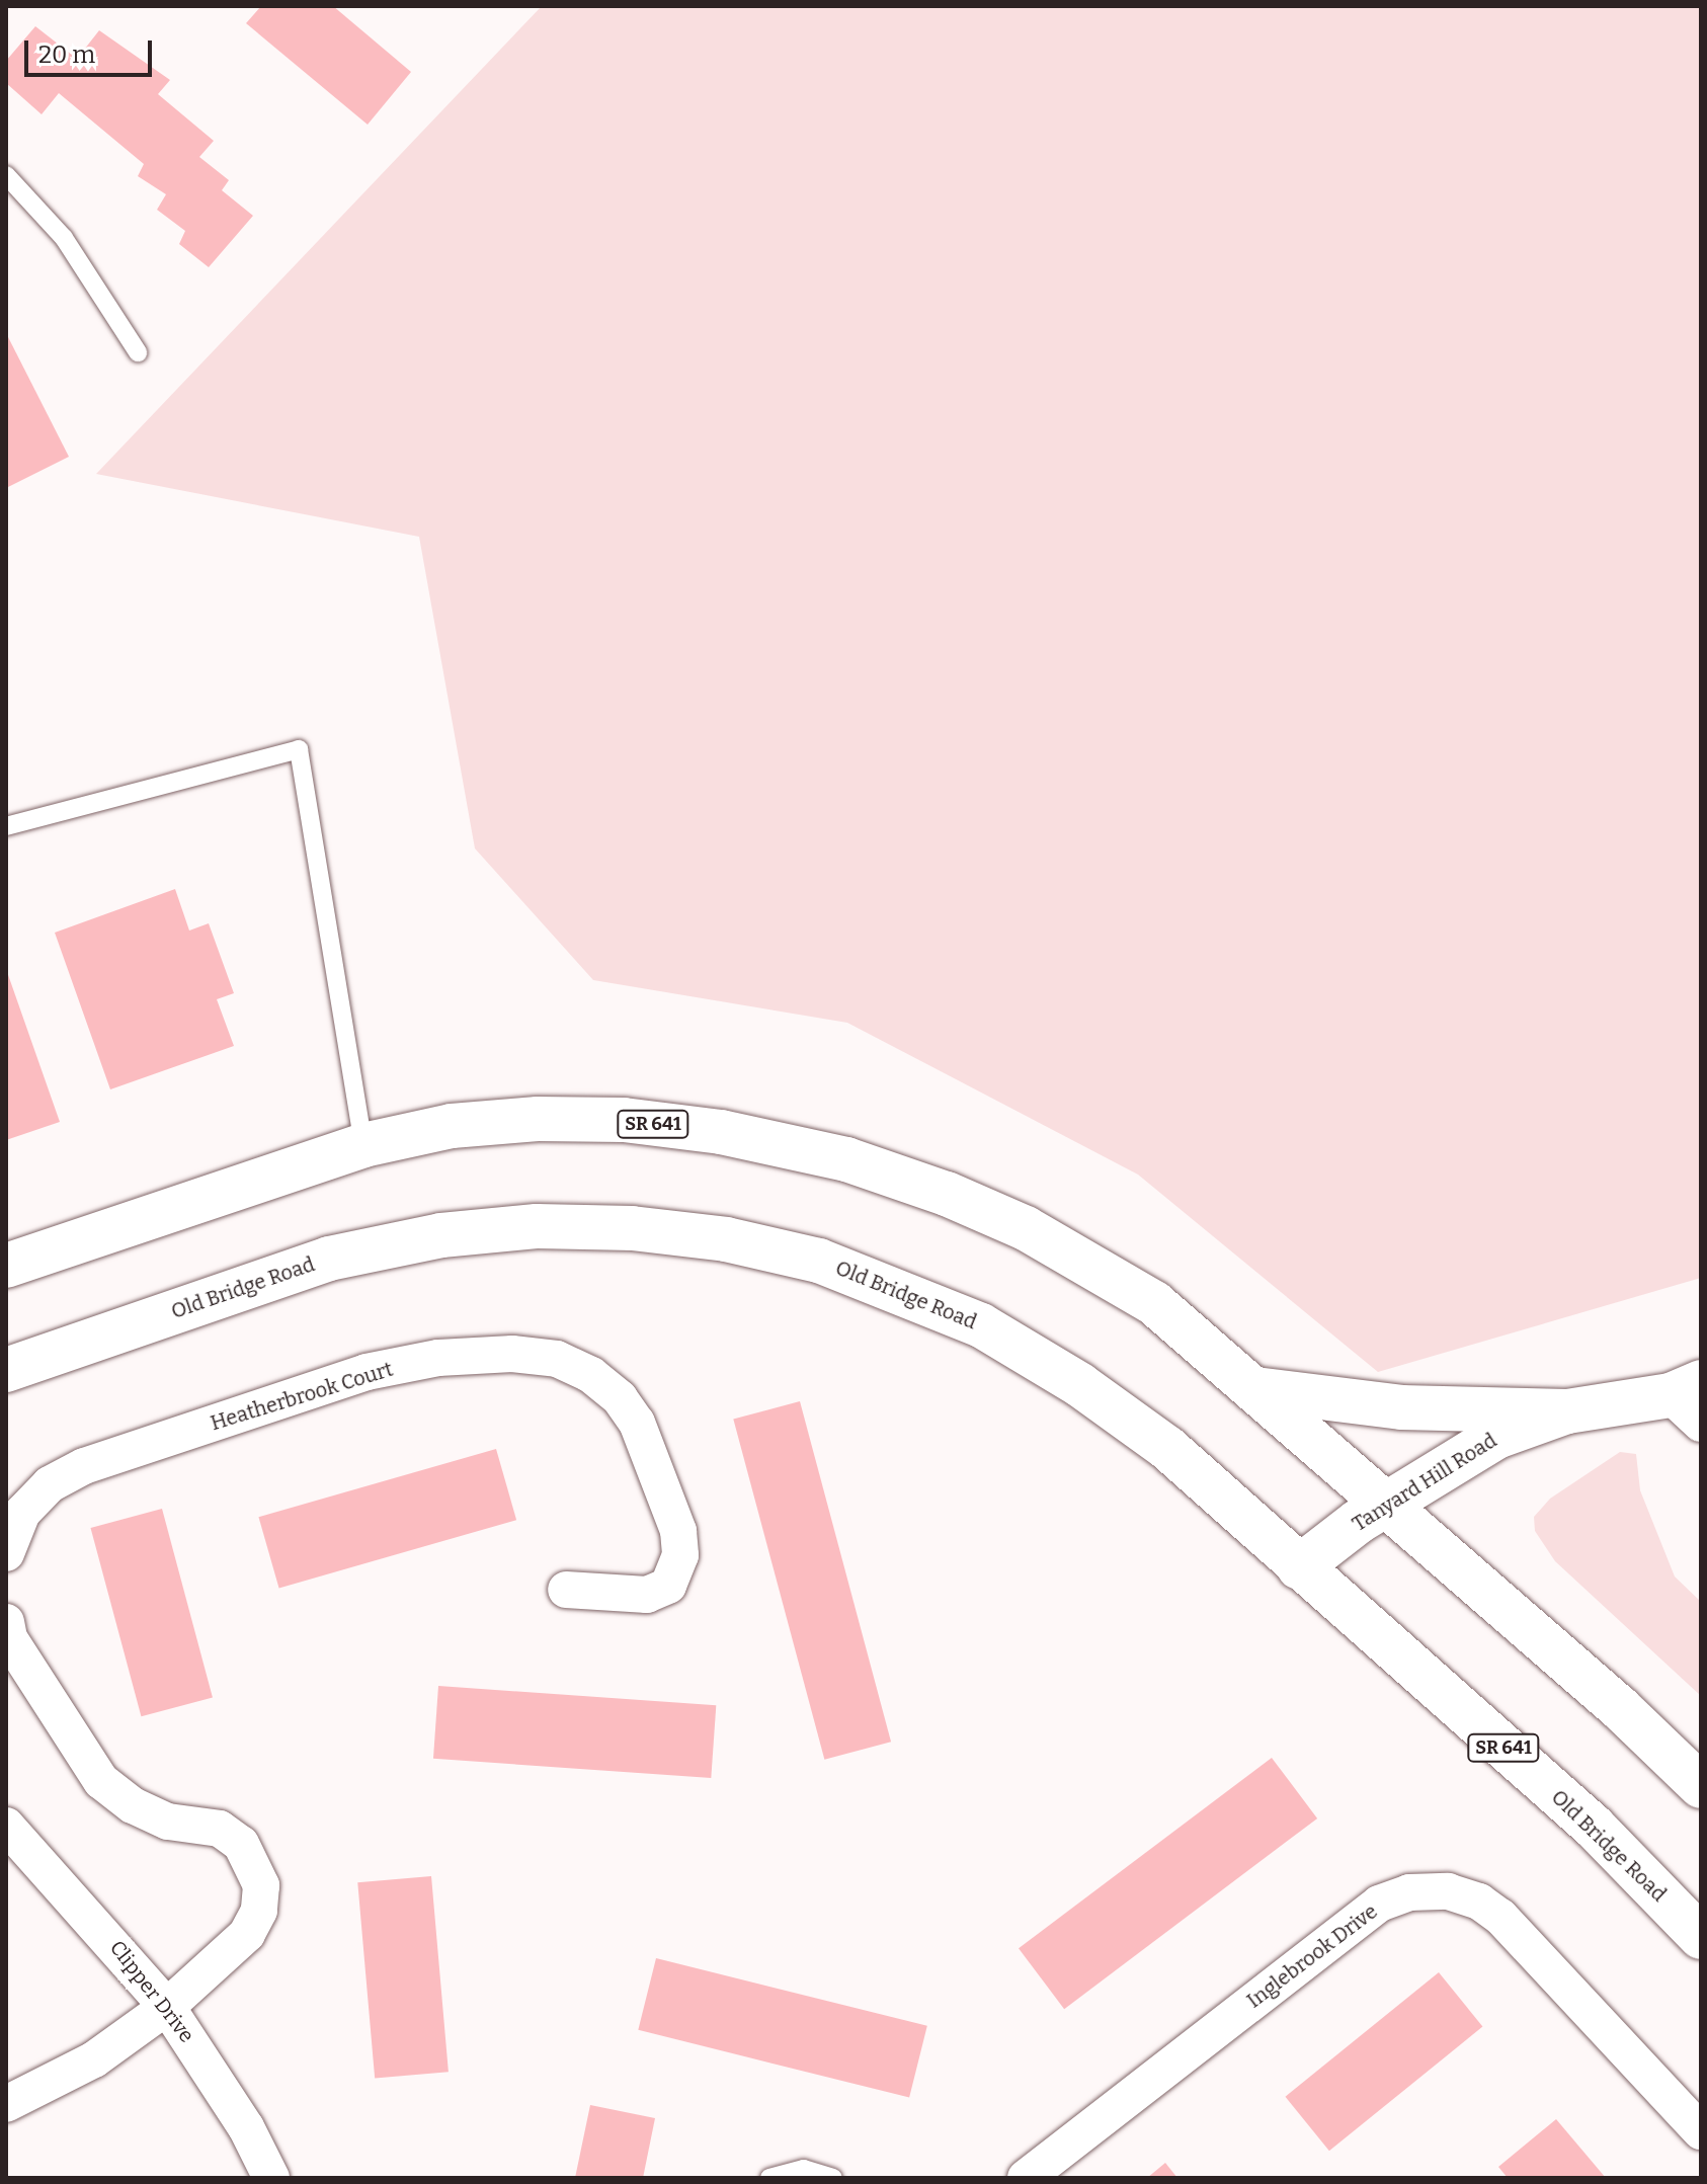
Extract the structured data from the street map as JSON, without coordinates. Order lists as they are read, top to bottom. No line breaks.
{"streets":{"main road":["SR 641","Old Bridge Road","Tanyard Hill Road"],"street":["Heatherbrook Court","Inglebrook Drive","Clipper Drive"]},"crossings":[["SR 641","Tanyard Hill Road"],["Old Bridge Road","Tanyard Hill Road"]],"scale_bar":"20 m"}
